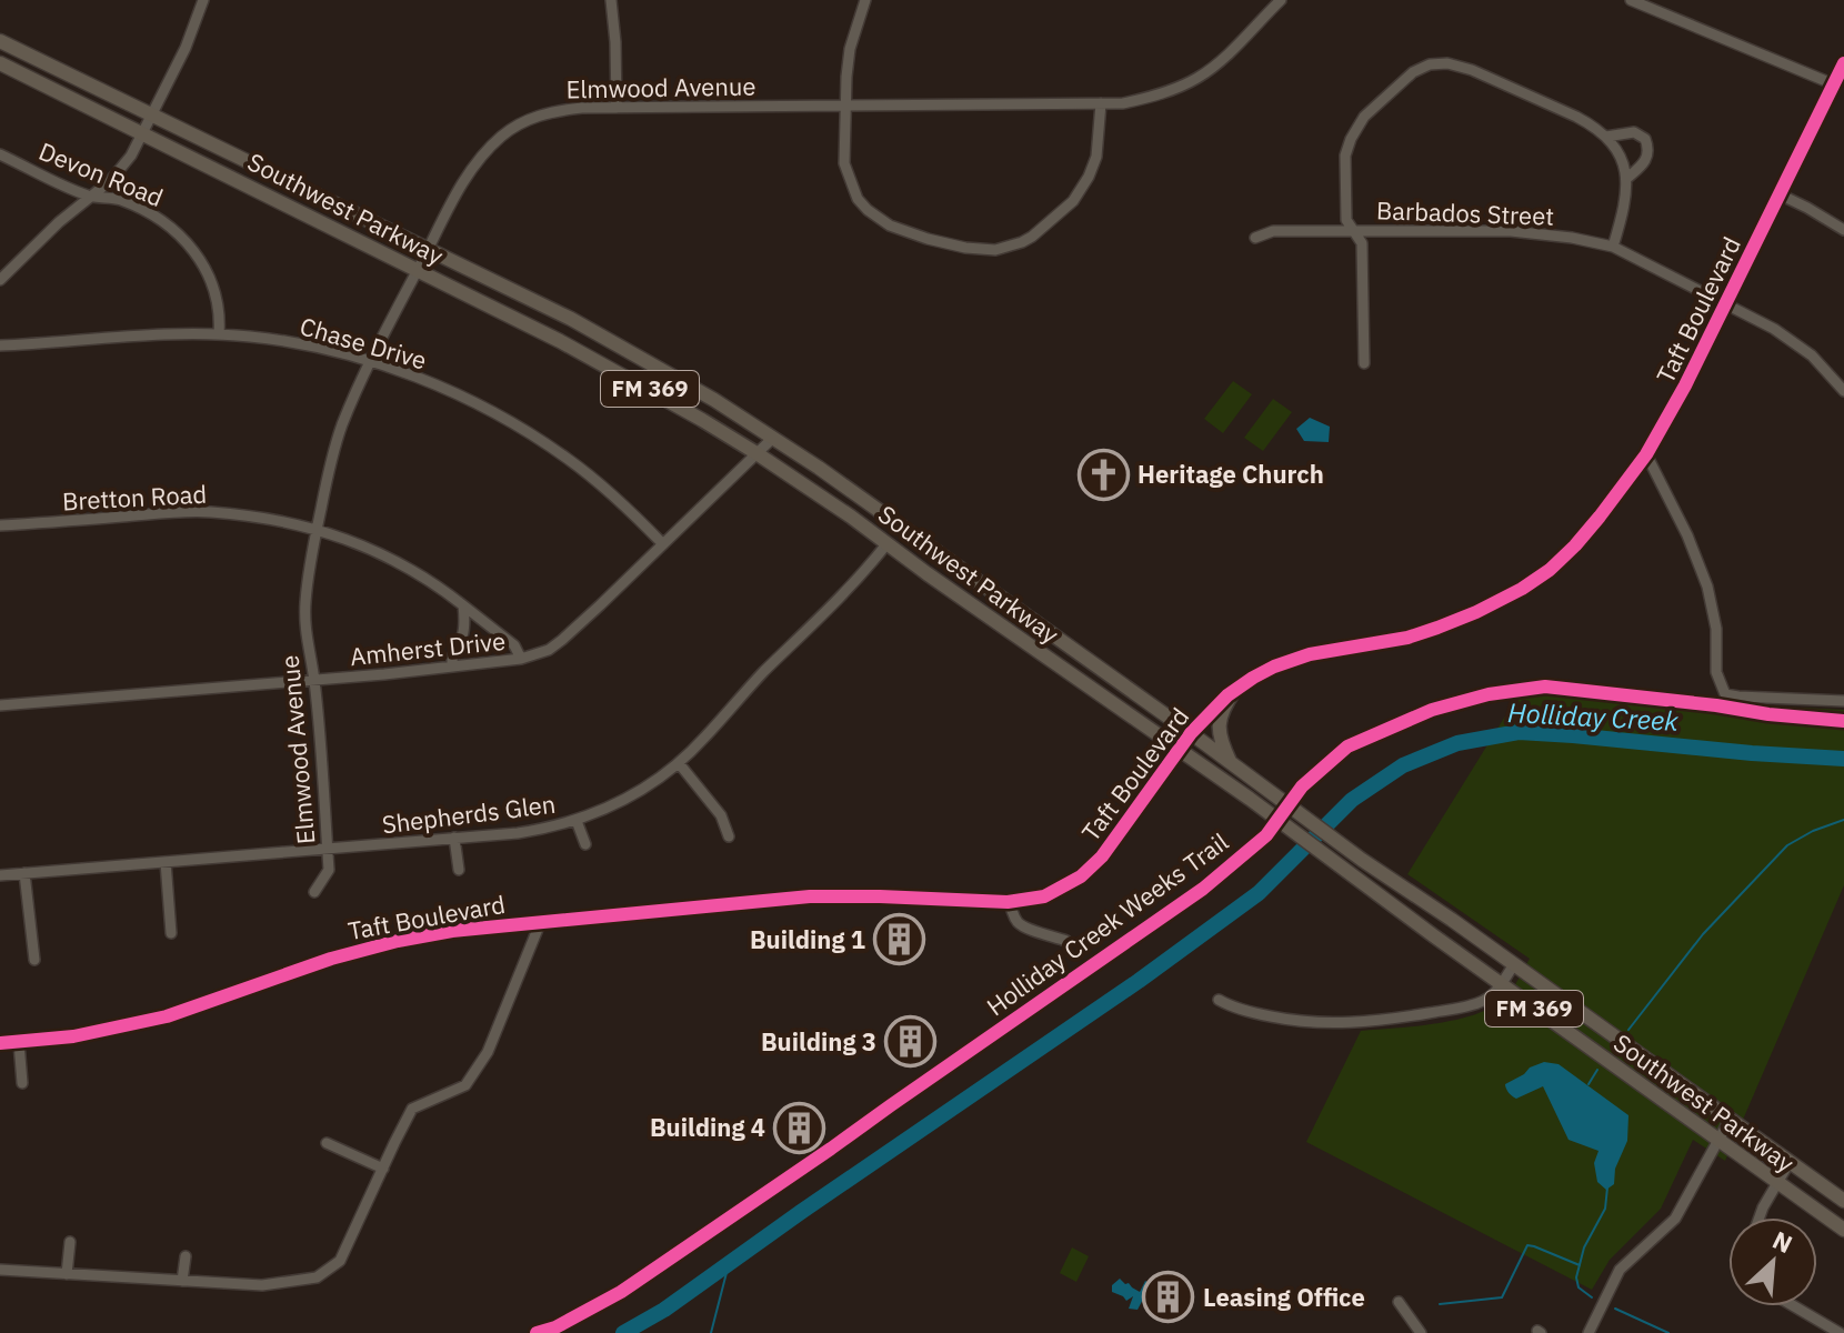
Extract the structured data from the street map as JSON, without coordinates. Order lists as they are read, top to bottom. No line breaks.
{"streets":{"main road":["Southwest Parkway","FM 369"],"street":["Elmwood Avenue","Devon Road","Barbados Street","Taft Boulevard","Chase Drive","Bretton Road","Amherst Drive","Shepherds Glen"],"cycle path":["Holliday Creek Weeks Trail"]},"crossings":[["Elmwood Avenue","Southwest Parkway"],["Elmwood Avenue","Chase Drive"],["Elmwood Avenue","Bretton Road"],["Elmwood Avenue","Amherst Drive"],["Elmwood Avenue","Shepherds Glen"],["Devon Road","Chase Drive"],["Southwest Parkway","Taft Boulevard"],["Southwest Parkway","Amherst Drive"],["Southwest Parkway","Shepherds Glen"],["Barbados Street","Taft Boulevard"],["Chase Drive","Amherst Drive"],["Bretton Road","Amherst Drive"]],"water":["Holliday Creek"],"places":{"church":["Heritage Church"],"building":["Building 1","Building 3","Building 4","Leasing Office"]},"north":"top right"}
